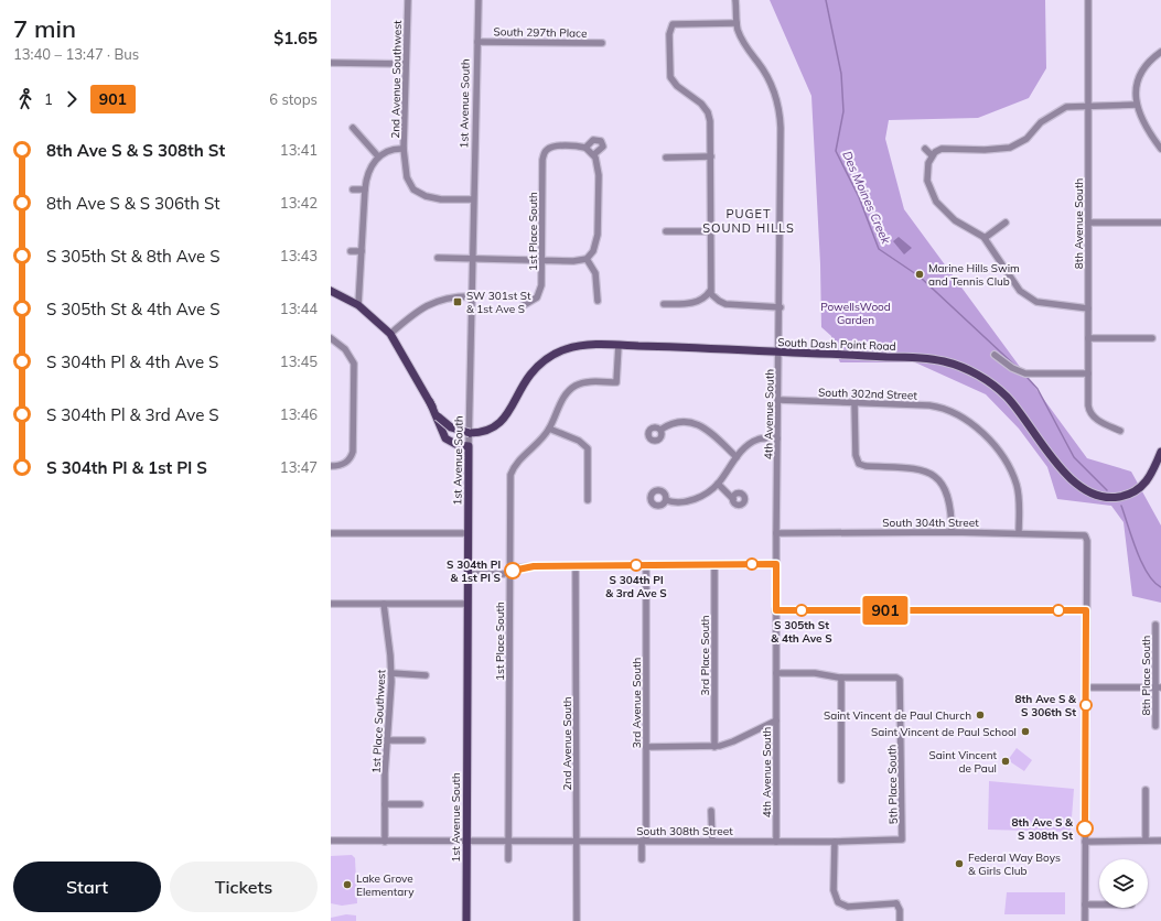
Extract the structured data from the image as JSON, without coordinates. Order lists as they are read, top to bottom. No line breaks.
{"streets":{"main road":["1st Avenue South","South Dash Point Road"],"street":["South 297th Place","2nd Avenue Southwest","8th Avenue South","1st Place South","South 302nd Street","4th Avenue South","South 304th Street","3rd Place South","8th Place South","3rd Avenue South","1st Place Southwest","2nd Avenue South","5th Place South","South 308th Street"]},"crossings":[["South 297th Place","1st Avenue South"],["1st Avenue South","South 308th Street"],["1st Place South","South Dash Point Road"],["1st Place South","South 308th Street"],["South Dash Point Road","4th Avenue South"],["South 302nd Street","4th Avenue South"],["South 302nd Street","South 304th Street"],["4th Avenue South","South 304th Street"],["4th Avenue South","South 308th Street"],["3rd Avenue South","South 308th Street"],["1st Place Southwest","South 308th Street"],["2nd Avenue South","South 308th Street"],["5th Place South","South 308th Street"]],"districts":["PUGET SOUND HILLS"],"water":["Des Moines Creek"],"parks":["PowellsWood Garden"],"places":{"other":["Marine Hills Swim and Tennis Club","S 304th Pl & 3rd Ave S","S 304th Pl & 1st Pl S","S 305th St & 4th Ave S","8th Ave S & S 306th St","Saint Vincent de Paul Church","Saint Vincent de Paul School","Saint Vincent de Paul","8th Ave S & S 308th St","Federal Way Boys & Girls Club","Lake Grove Elementary"],"transit":["SW 301st St & 1st Ave S"]},"lines":["bus line 901"],"page":{"heading":["7 min","13:40 – 13:47 · Bus","$1.65"],"on_map":"901","legs":["1","901","6 stops"],"list":[{"name":"8th Ave S & S 308th St","value":"13:41"},{"name":"8th Ave S & S 306th St","value":"13:42"},{"name":"S 305th St & 8th Ave S","value":"13:43"},{"name":"S 305th St & 4th Ave S","value":"13:44"},{"name":"S 304th Pl & 4th Ave S","value":"13:45"},{"name":"S 304th Pl & 3rd Ave S","value":"13:46"},{"name":"S 304th Pl & 1st Pl S","value":"13:47"}],"buttons":["Start","Tickets"]}}
